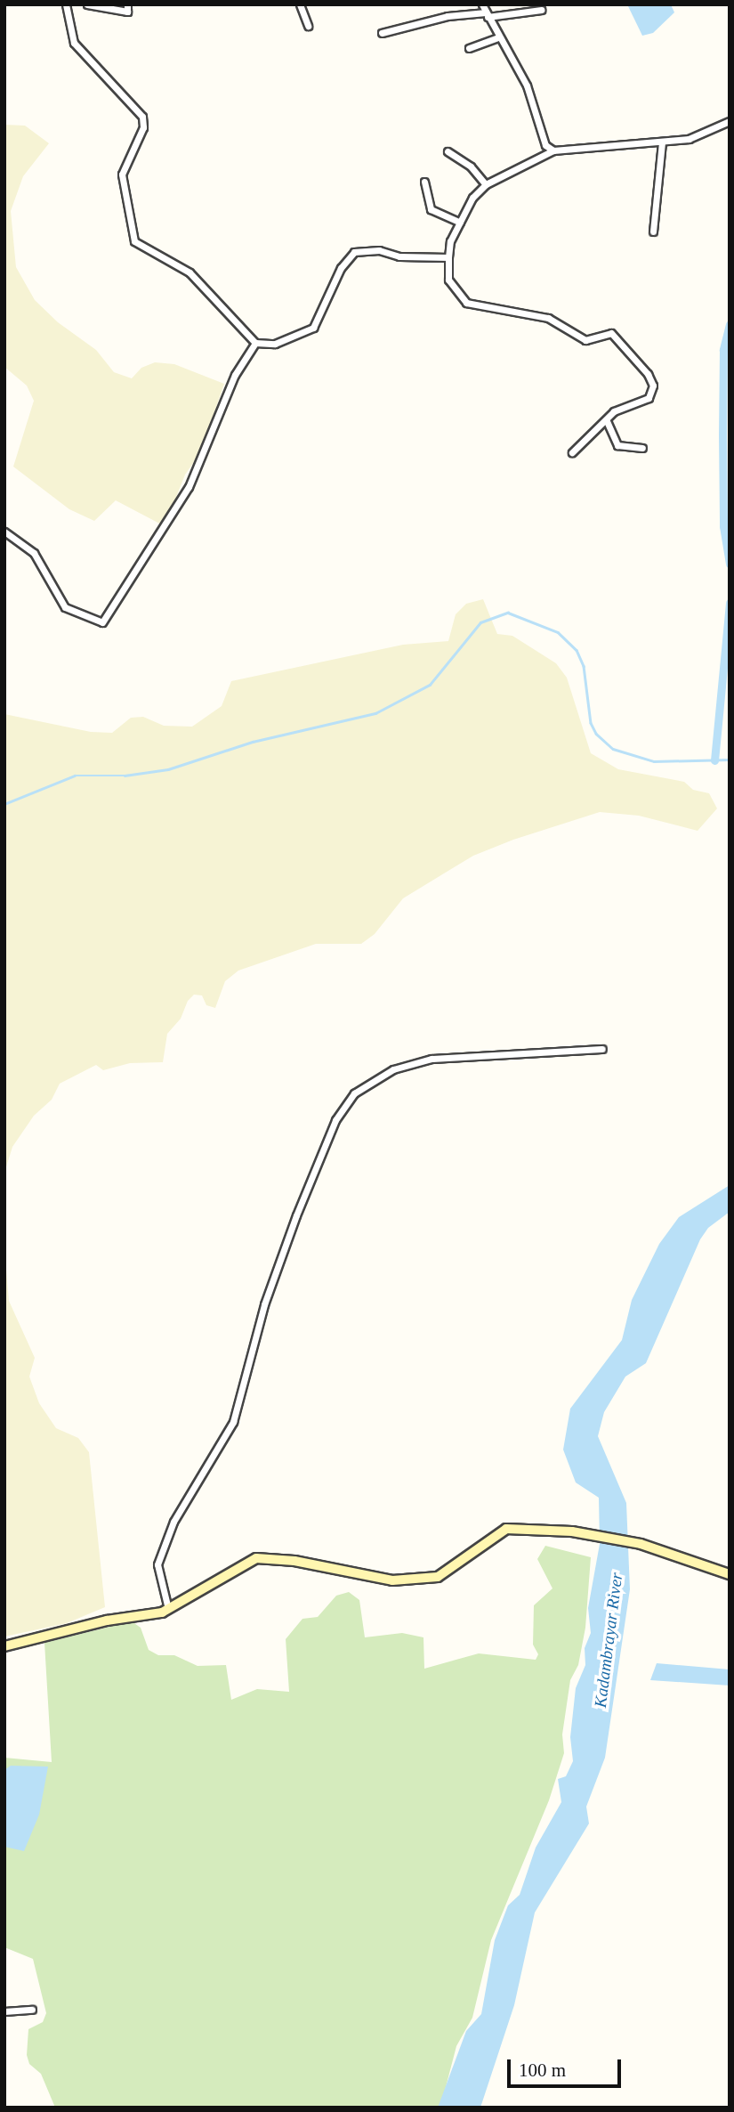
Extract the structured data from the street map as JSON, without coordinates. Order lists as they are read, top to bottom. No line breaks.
{"water":["Kadambrayar River"],"scale_bar":"100 m"}
